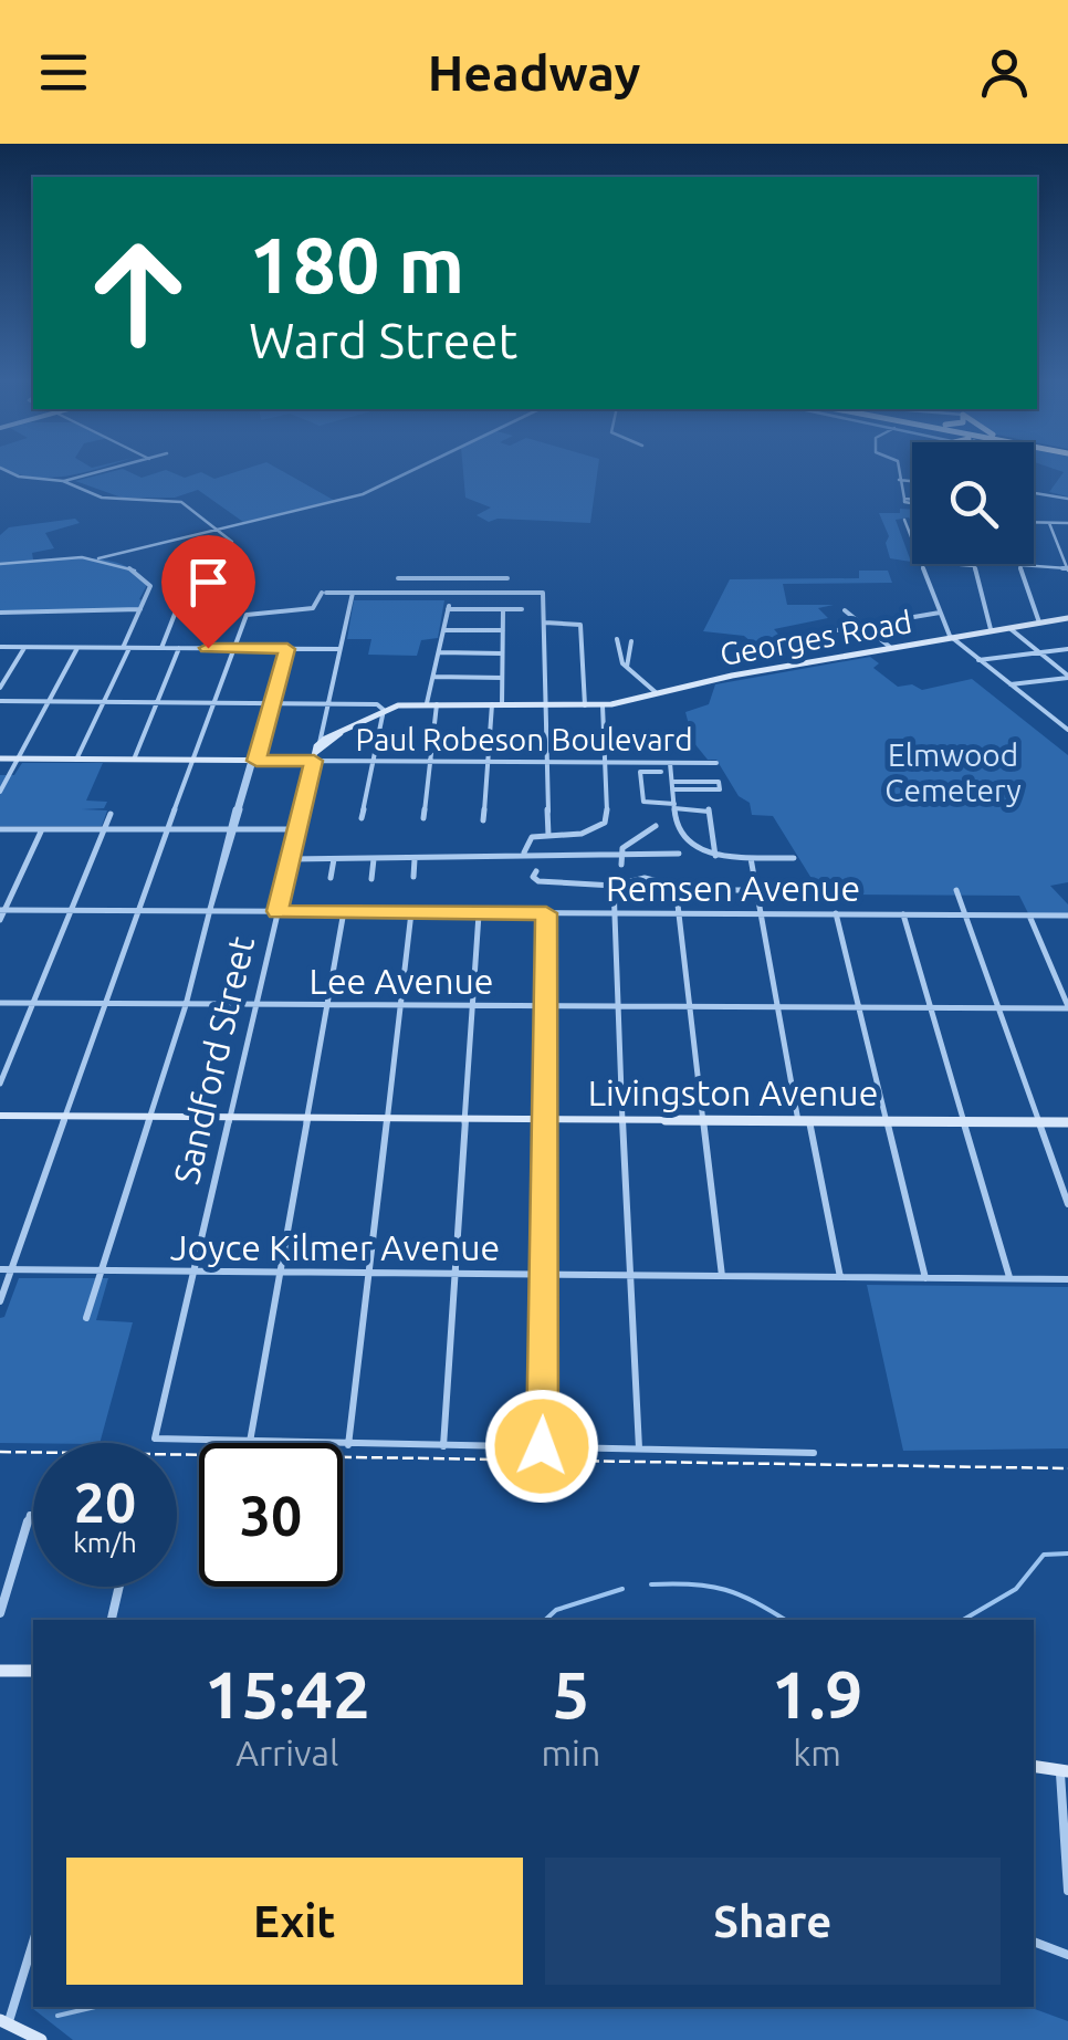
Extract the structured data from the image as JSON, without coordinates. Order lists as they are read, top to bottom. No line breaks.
{"streets":{"street":["Georges Road","Paul Robeson Boulevard","Remsen Avenue","Lee Avenue","Sandford Street","Livingston Avenue","Joyce Kilmer Avenue"]},"crossings":[["Georges Road","Paul Robeson Boulevard"],["Georges Road","Sandford Street"],["Paul Robeson Boulevard","Sandford Street"],["Remsen Avenue","Sandford Street"],["Lee Avenue","Sandford Street"],["Sandford Street","Livingston Avenue"],["Sandford Street","Joyce Kilmer Avenue"]],"parks":["Elmwood Cemetery"],"page":{"header":"Headway","turn":["180 m","Ward Street"],"speed":"20 km/h","limit":"30","eta":["15:42","Arrival","5","min","1.9","km"],"buttons":["Exit","Share"]}}
